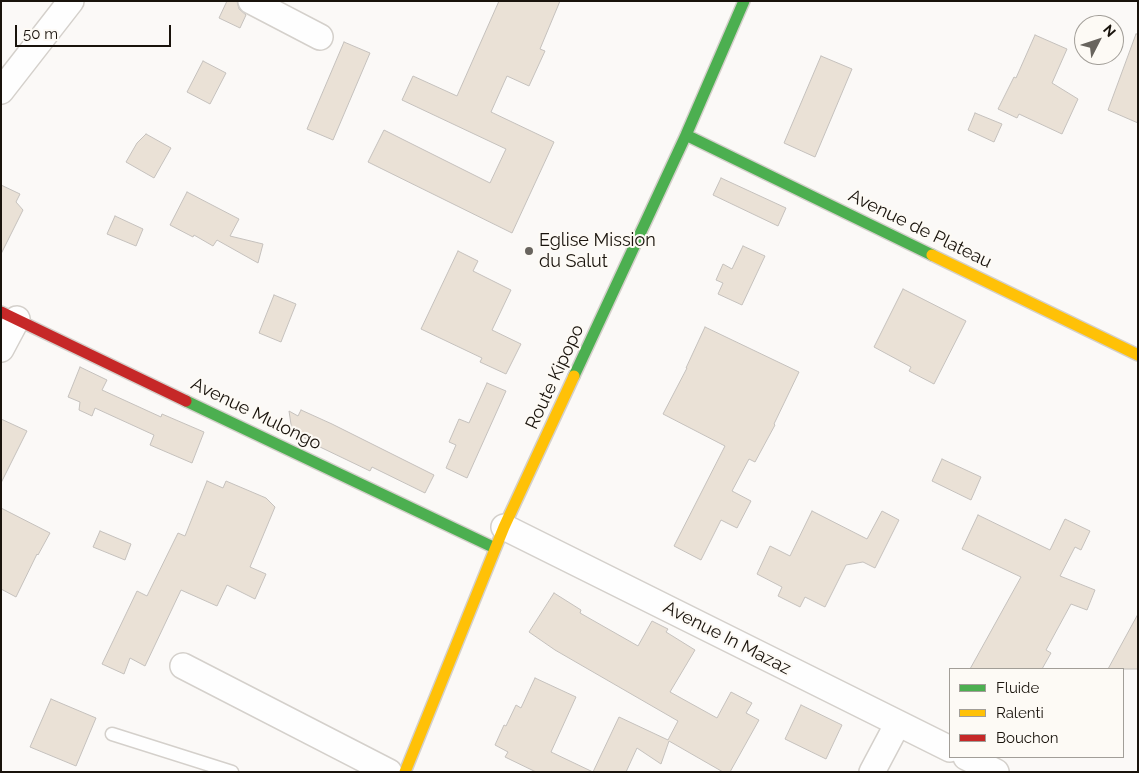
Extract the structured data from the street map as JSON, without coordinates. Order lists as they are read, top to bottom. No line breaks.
{"streets":{"street":["Avenue de Plateau","Route Kipopo","Avenue Mulongo","Avenue In Mazaz"]},"crossings":[["Avenue de Plateau","Route Kipopo"],["Route Kipopo","Avenue Mulongo"],["Route Kipopo","Avenue In Mazaz"],["Avenue Mulongo","Avenue In Mazaz"]],"places":["Eglise Mission du Salut"],"legend":["Fluide","Ralenti","Bouchon"],"scale_bar":"50 m","north":"top right"}
